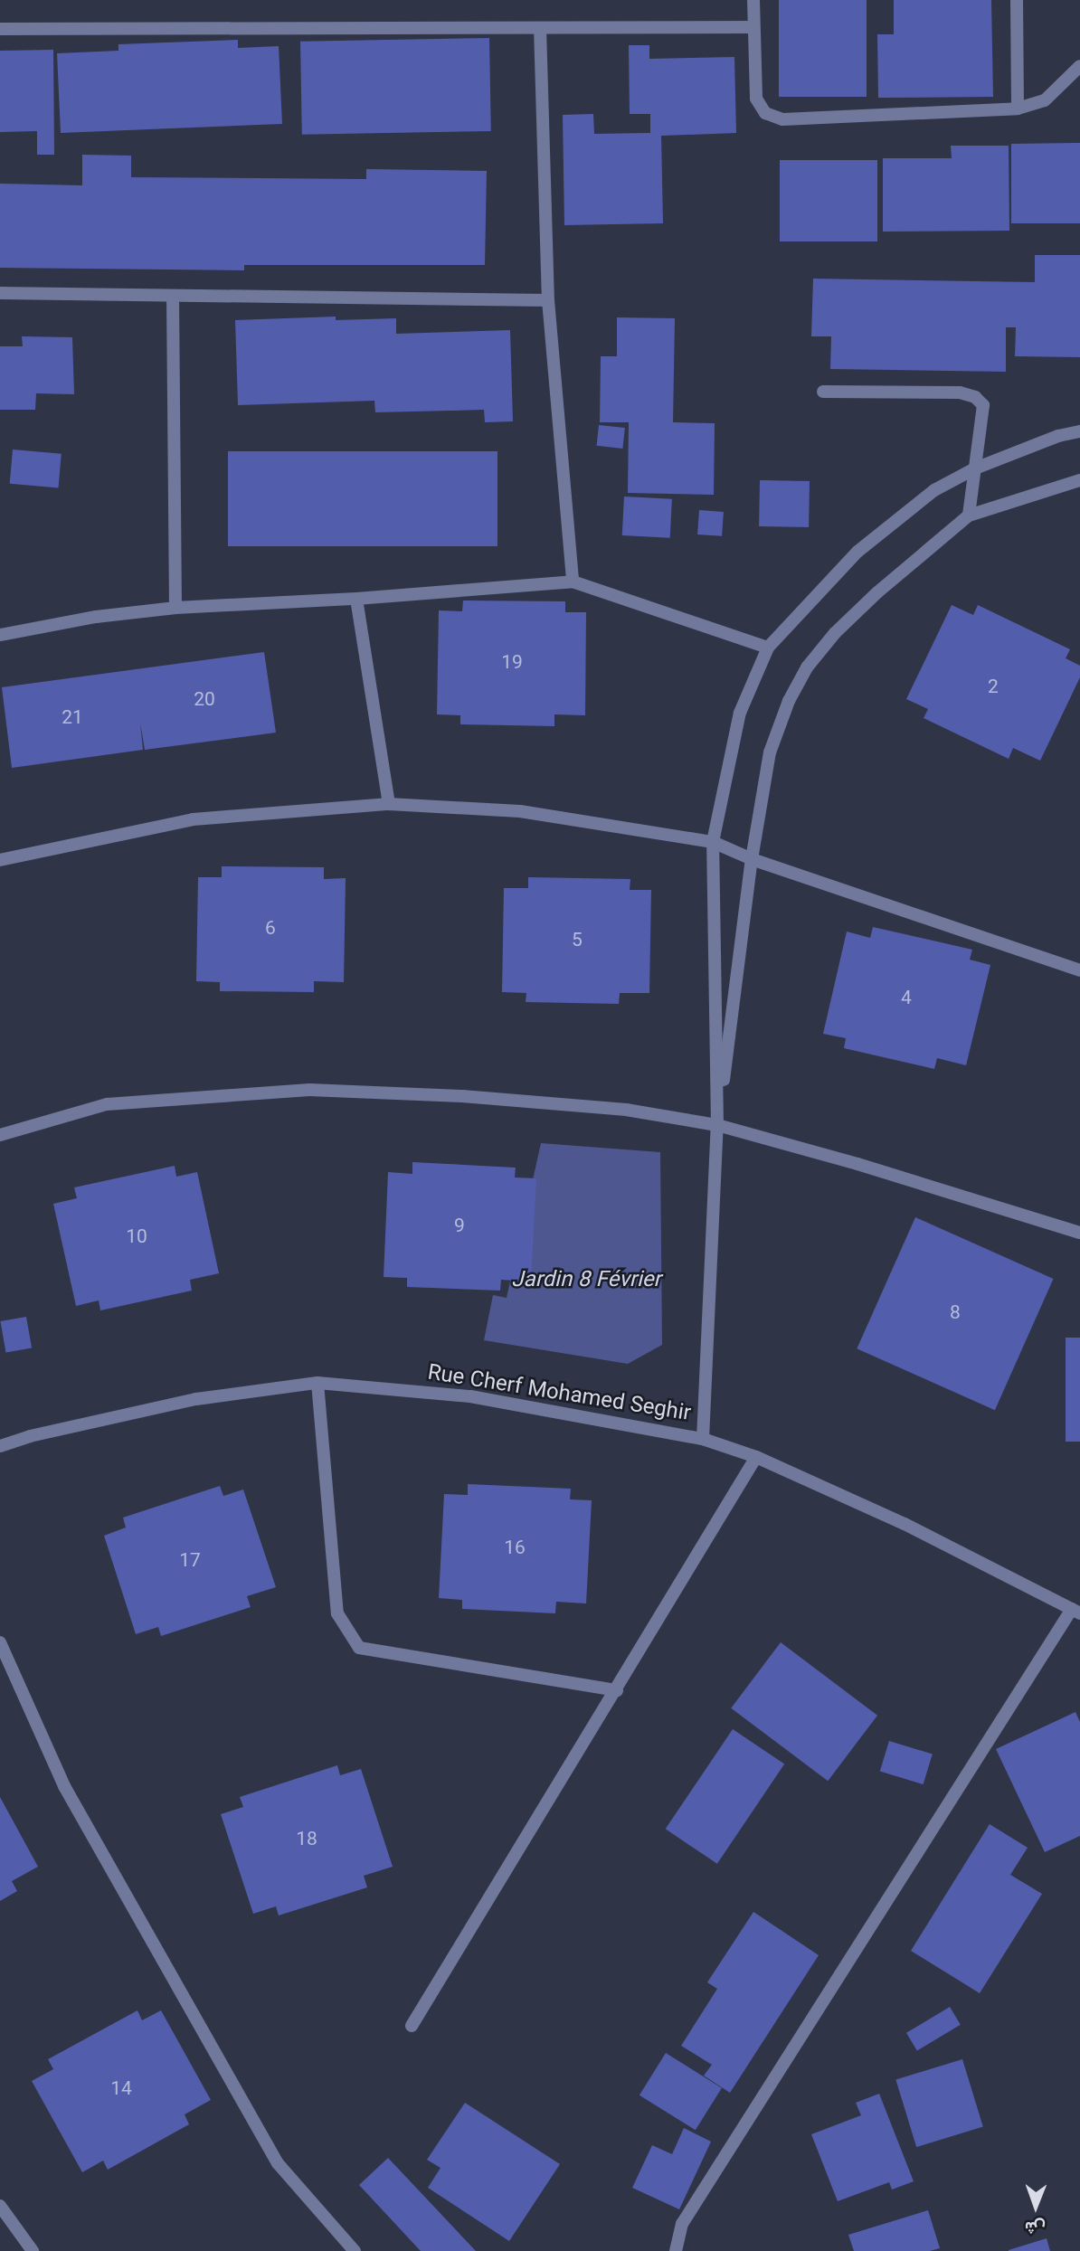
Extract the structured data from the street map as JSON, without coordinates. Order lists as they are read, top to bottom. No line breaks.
{"streets":{"street":["Rue Cherf Mohamed Seghir"]},"parks":["Jardin 8 Février"],"house_numbers":["19","2","20","21","6","5","4","9","10","8","16","17","18","14"],"north":"bottom"}
